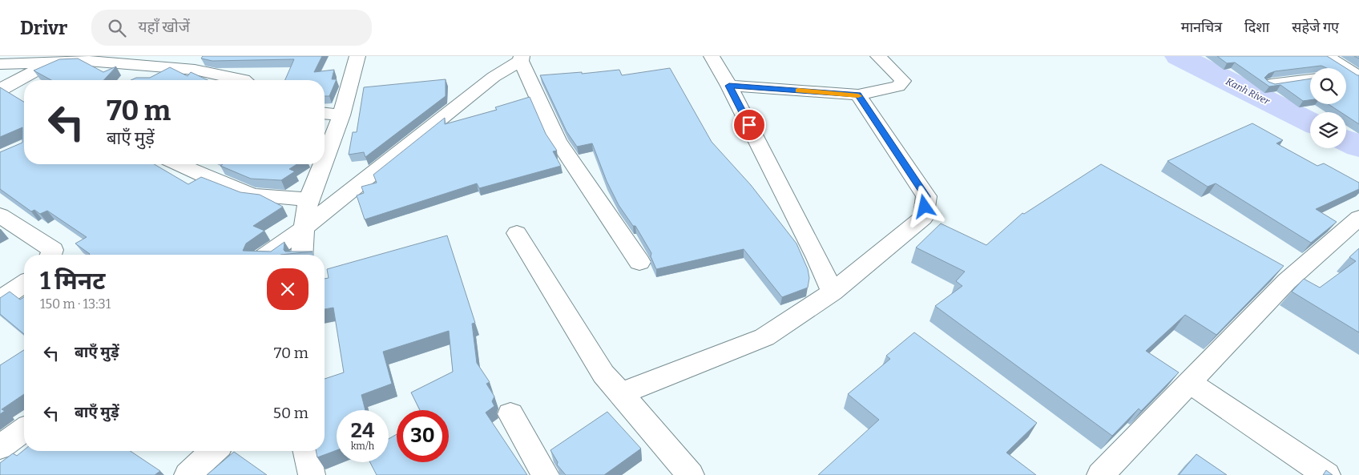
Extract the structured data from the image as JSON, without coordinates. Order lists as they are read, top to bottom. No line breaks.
{"water":["Kanh River"],"page":{"header":"Drivr","search":"यहाँ खोजें","nav":["मानचित्र","दिशा","सहेजे गए"],"turn":["70 m","बाएँ मुड़ें"],"heading":["1 मिनट","150 m · 13:31"],"list":[{"name":"बाएँ मुड़ें","value":"70 m"},{"name":"बाएँ मुड़ें","value":"50 m"}],"speed":"24 km/h","limit":"30"}}
